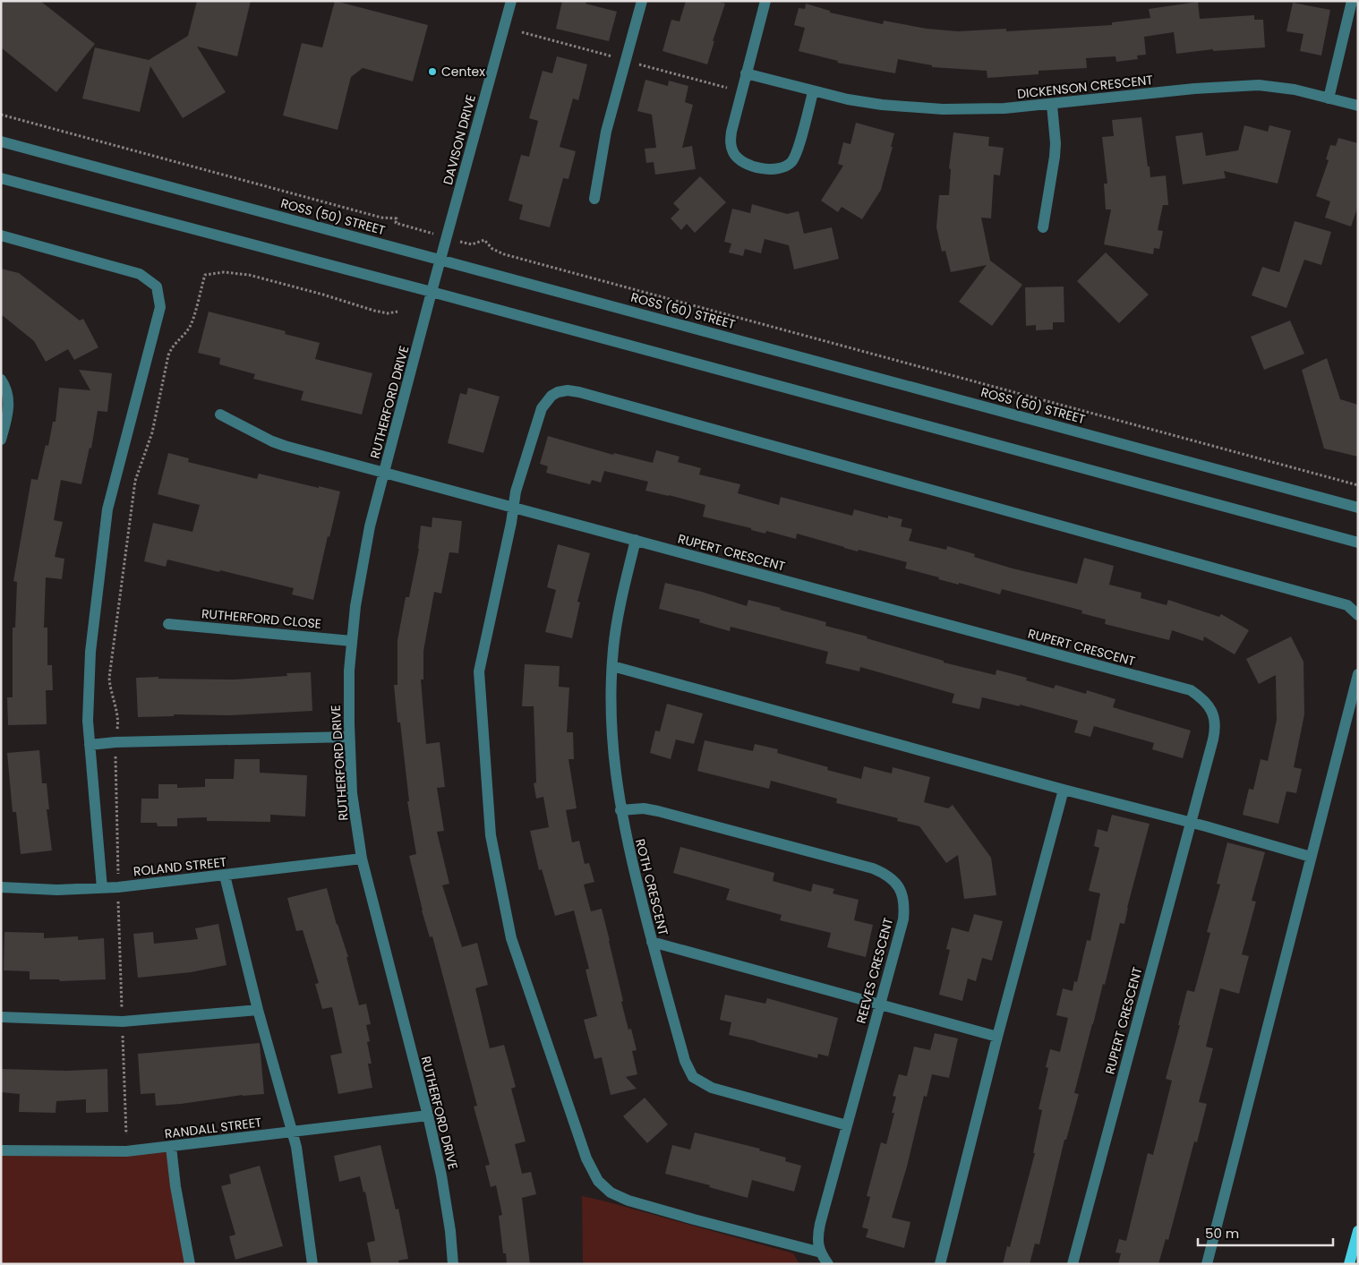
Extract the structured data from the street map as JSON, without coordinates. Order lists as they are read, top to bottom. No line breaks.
{"streets":{"street":["DICKENSON CRESCENT","DAVISON DRIVE","ROSS (50) STREET","RUTHERFORD DRIVE","RUPERT CRESCENT","RUTHERFORD CLOSE","ROLAND STREET","ROTH CRESCENT","REEVES CRESCENT","RANDALL STREET"]},"crossings":[["DAVISON DRIVE","ROSS (50) STREET"],["DAVISON DRIVE","RUTHERFORD DRIVE"],["ROSS (50) STREET","RUTHERFORD DRIVE"],["RUTHERFORD DRIVE","RUPERT CRESCENT"],["RUTHERFORD DRIVE","RUTHERFORD CLOSE"],["RUTHERFORD DRIVE","ROLAND STREET"],["RUTHERFORD DRIVE","RANDALL STREET"],["RUPERT CRESCENT","ROTH CRESCENT"],["ROTH CRESCENT","REEVES CRESCENT"]],"places":["Centex"],"scale_bar":"50 m"}
